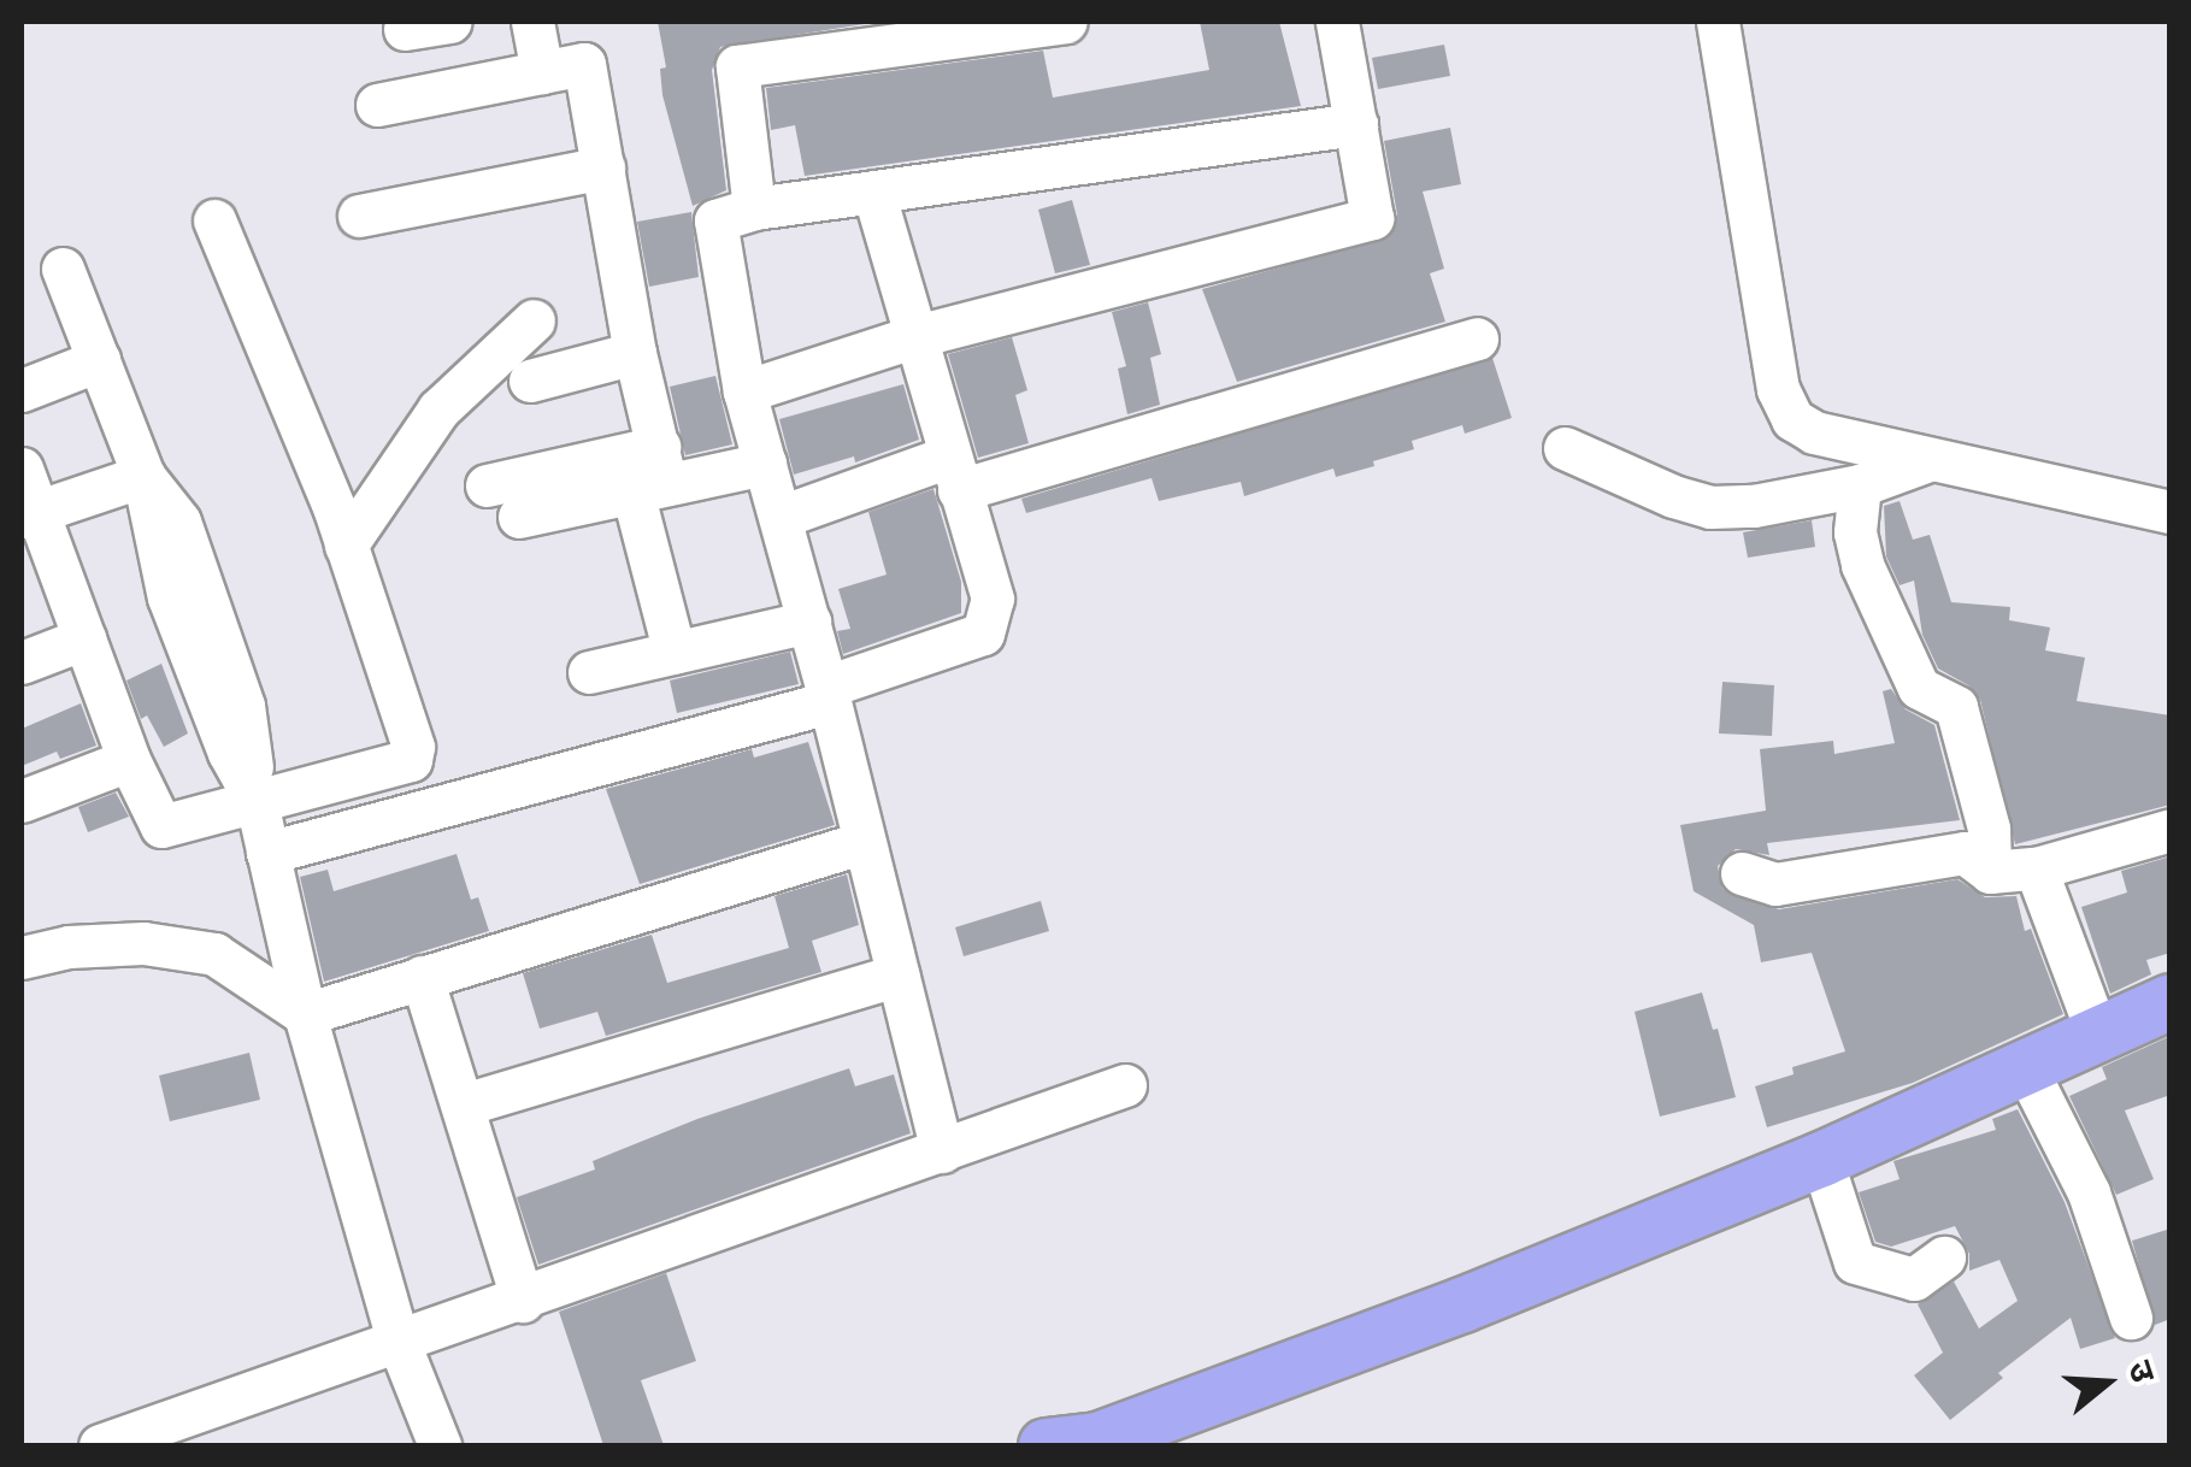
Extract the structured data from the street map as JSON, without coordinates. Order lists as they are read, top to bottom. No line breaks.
{"north":"right"}
